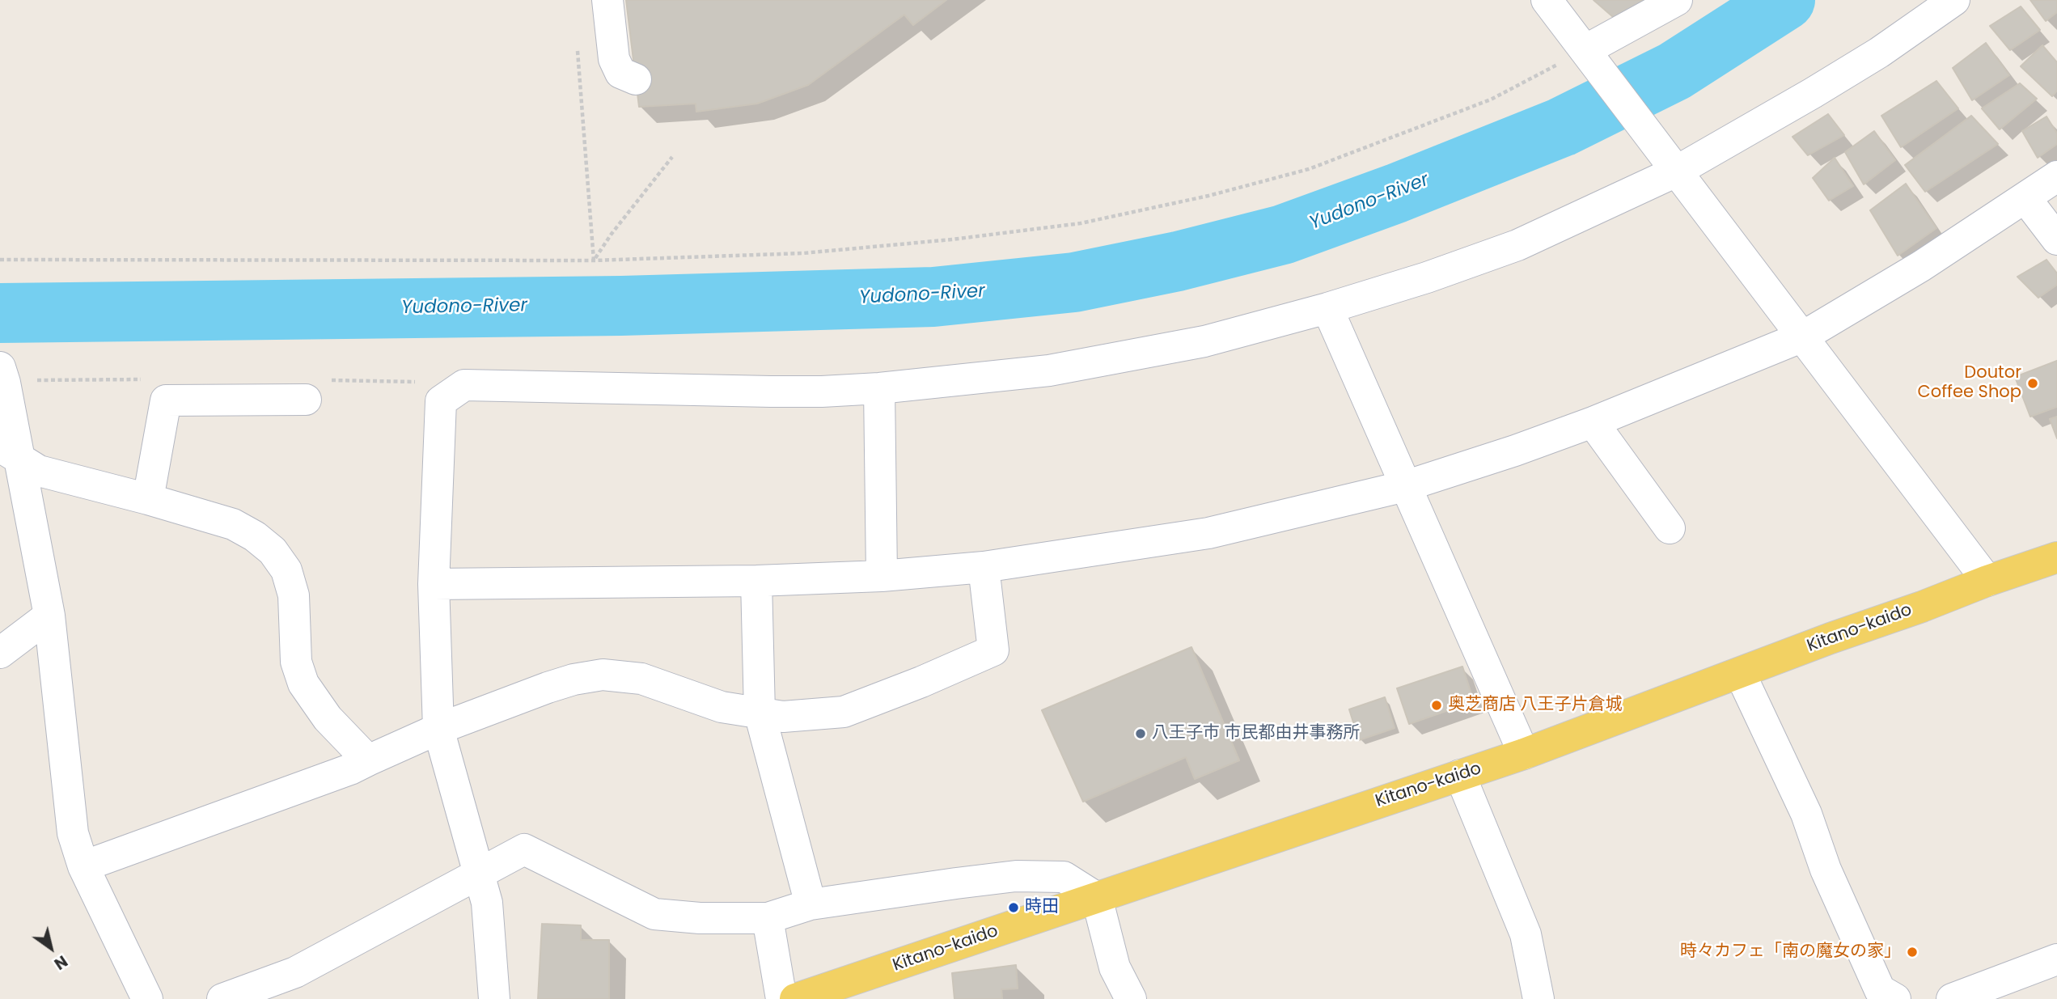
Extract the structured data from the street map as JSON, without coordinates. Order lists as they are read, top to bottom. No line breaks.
{"streets":{"main road":["Kitano-kaido"]},"water":["Yudono-River"],"places":["Doutor Coffee Shop","奥芝商店 八王子片倉城","八王子市 市民都由井事務所","時田","時々カフェ「南の魔女の家」"],"north":"bottom right"}
